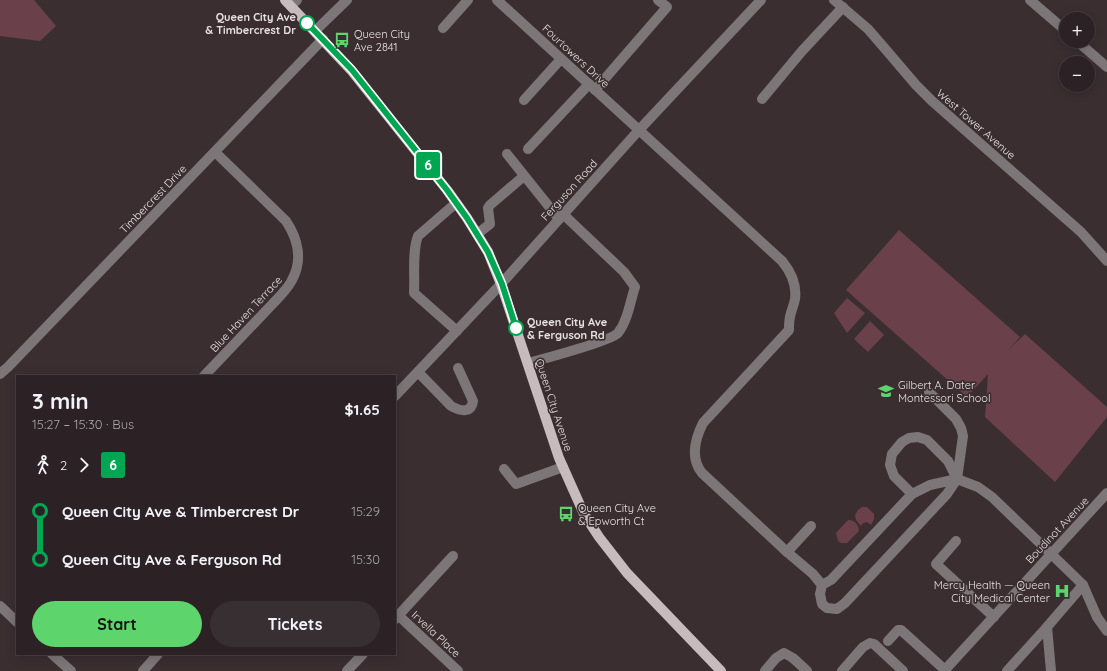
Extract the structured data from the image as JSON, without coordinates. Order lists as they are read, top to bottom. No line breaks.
{"streets":{"main road":["Queen City Avenue"],"street":["Fourtowers Drive","West Tower Avenue","Ferguson Road","Timbercrest Drive","Blue Haven Terrace","Boudinot Avenue","Irvella Place"]},"crossings":[["Fourtowers Drive","Ferguson Road"],["Ferguson Road","Queen City Avenue"],["Timbercrest Drive","Blue Haven Terrace"],["Timbercrest Drive","Queen City Avenue"]],"places":{"other":["Queen City Ave & Timbercrest Dr","Queen City Ave & Ferguson Rd"],"bus stop":["Queen City Ave 2841","Queen City Ave & Epworth Ct"],"school or university":["Gilbert A. Dater Montessori School"],"hospital":["Mercy Health — Queen City Medical Center"]},"lines":["bus line 6"],"page":{"on_map":"6","map_buttons":["+","−"],"heading":["3 min","15:27 – 15:30 · Bus","$1.65"],"legs":["2","6"],"list":[{"name":"Queen City Ave & Timbercrest Dr","value":"15:29"},{"name":"Queen City Ave & Ferguson Rd","value":"15:30"}],"buttons":["Start","Tickets"]}}
